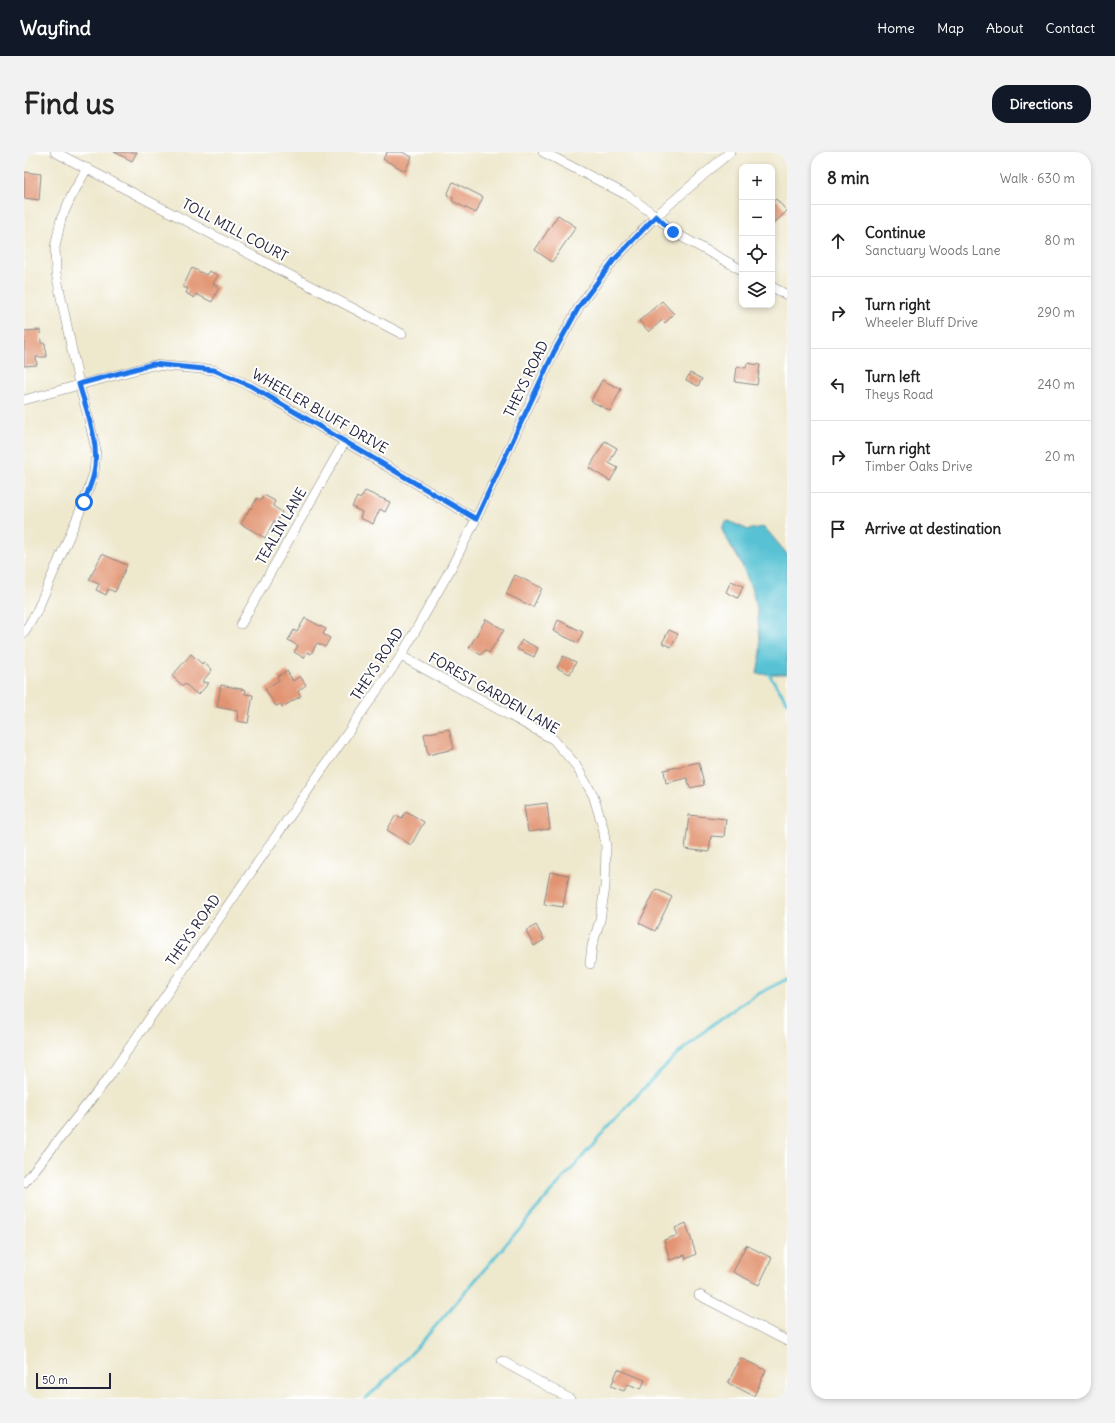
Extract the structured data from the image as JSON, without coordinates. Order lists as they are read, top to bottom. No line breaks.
{"streets":{"street":["TOLL MILL COURT","THEYS ROAD","WHEELER BLUFF DRIVE","TEALIN LANE","FOREST GARDEN LANE"]},"crossings":[["THEYS ROAD","WHEELER BLUFF DRIVE"],["THEYS ROAD","FOREST GARDEN LANE"],["WHEELER BLUFF DRIVE","TEALIN LANE"]],"scale_bar":"50 m","page":{"header":"Wayfind","nav":["Home","Map","About","Contact"],"buttons":"Directions","title":"Find us","heading":["8 min","Walk · 630 m"],"map_buttons":["+","−"],"list":[["Continue","Sanctuary Woods Lane","80 m"],["Turn right","Wheeler Bluff Drive","290 m"],["Turn left","Theys Road","240 m"],["Turn right","Timber Oaks Drive","20 m"],"Arrive at destination"],"scale":"50 m"}}
